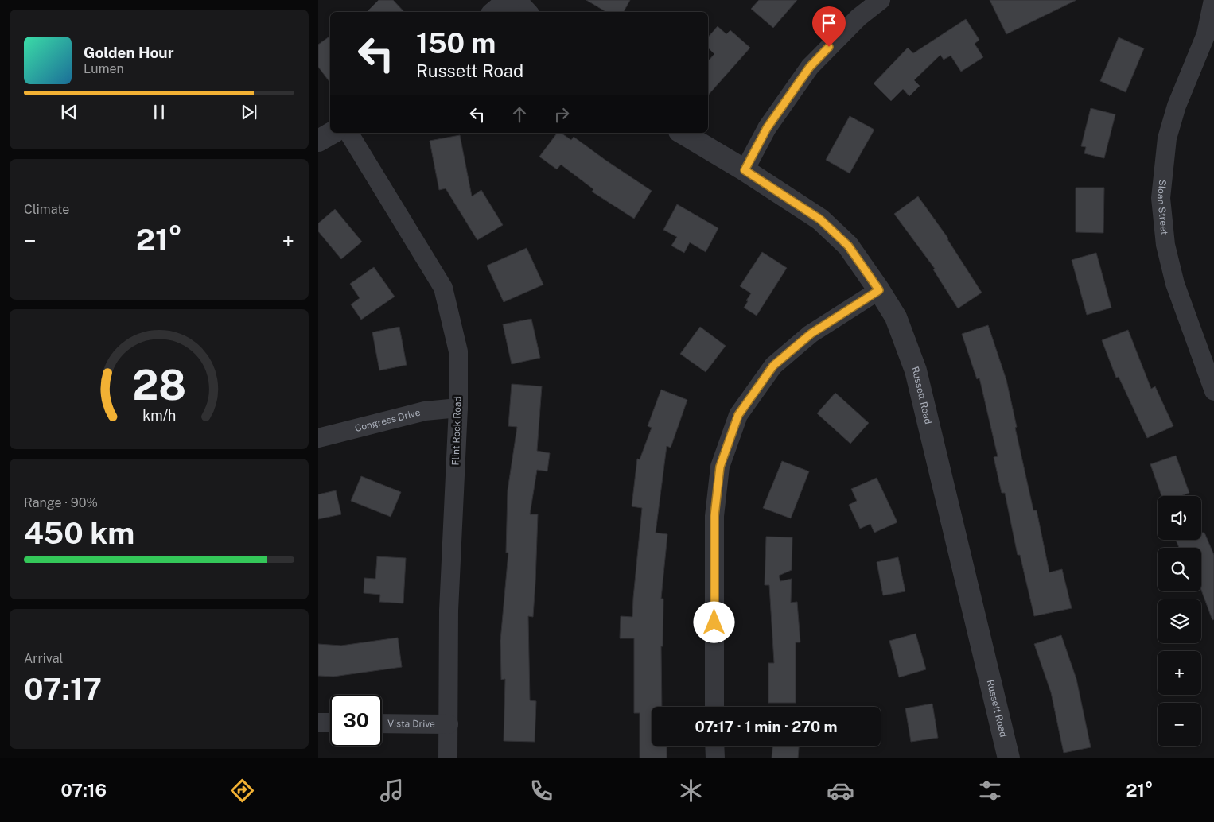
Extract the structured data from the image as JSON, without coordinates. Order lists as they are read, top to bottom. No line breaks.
{"streets":{"street":["Sloan Street","Russett Road","Congress Drive","Flint Rock Road","Vista Drive"]},"crossings":[["Congress Drive","Flint Rock Road"],["Flint Rock Road","Vista Drive"]],"page":{"turn":["150 m","Russett Road"],"song":["Golden Hour","Lumen"],"tile":["Climate",["Range · 90%","450 km"],["Arrival","07:17"]],"heat":["−","21°","+"],"map_buttons":["+","−"],"limit":"30","trip":"07:17 · 1 min · 270 m","tabs":["07:16","21°"],"gauge":["28","km/h"]}}
